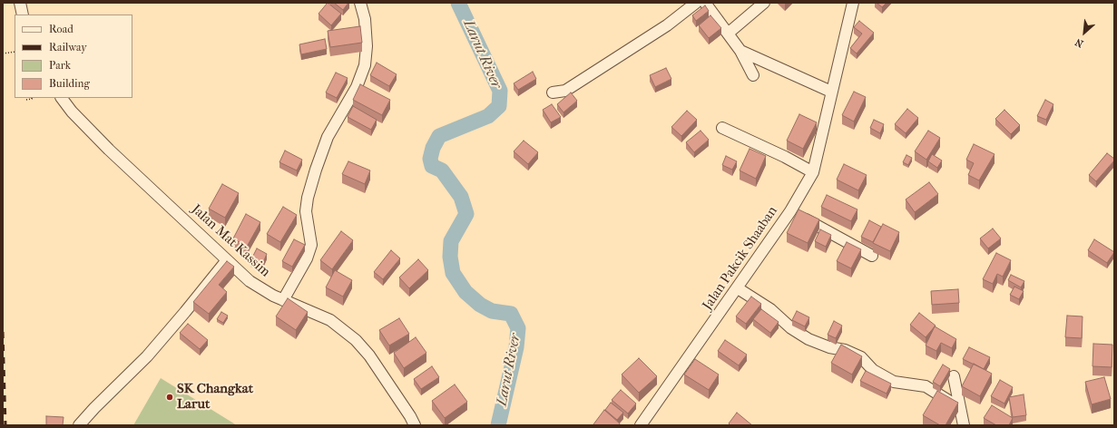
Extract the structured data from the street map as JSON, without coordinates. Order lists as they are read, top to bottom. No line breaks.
{"streets":{"street":["Jalan Mat Kassim","Jalan Pakcik Shaaban"]},"water":["Larut River"],"places":["SK Changkat Larut"],"legend":["Road","Railway","Park","Building"],"north":"bottom left"}
